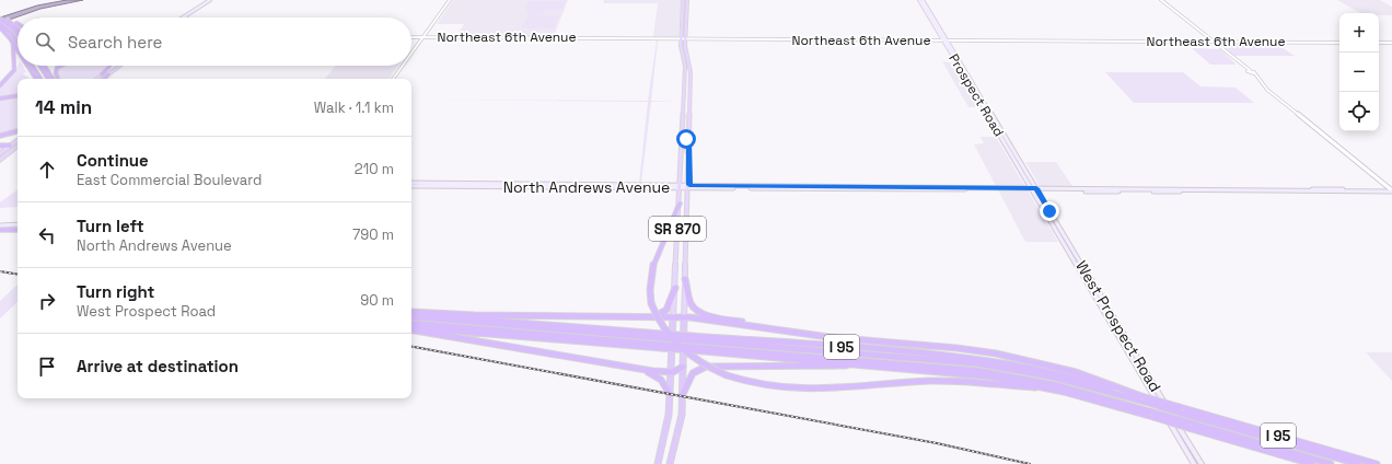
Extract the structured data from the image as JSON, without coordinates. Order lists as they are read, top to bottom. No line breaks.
{"streets":{"highway":["SR 870","I 95"],"main road":["Prospect Road","North Andrews Avenue","West Prospect Road"],"street":["Northeast 6th Avenue"]},"crossings":[["Northeast 6th Avenue","Prospect Road"],["Northeast 6th Avenue","SR 870"],["Prospect Road","North Andrews Avenue"],["Prospect Road","West Prospect Road"],["North Andrews Avenue","SR 870"],["North Andrews Avenue","West Prospect Road"]],"page":{"map_buttons":["+","−"],"search":"Search here","heading":["14 min","Walk · 1.1 km"],"list":[["Continue","East Commercial Boulevard","210 m"],["Turn left","North Andrews Avenue","790 m"],["Turn right","West Prospect Road","90 m"],"Arrive at destination"]}}
